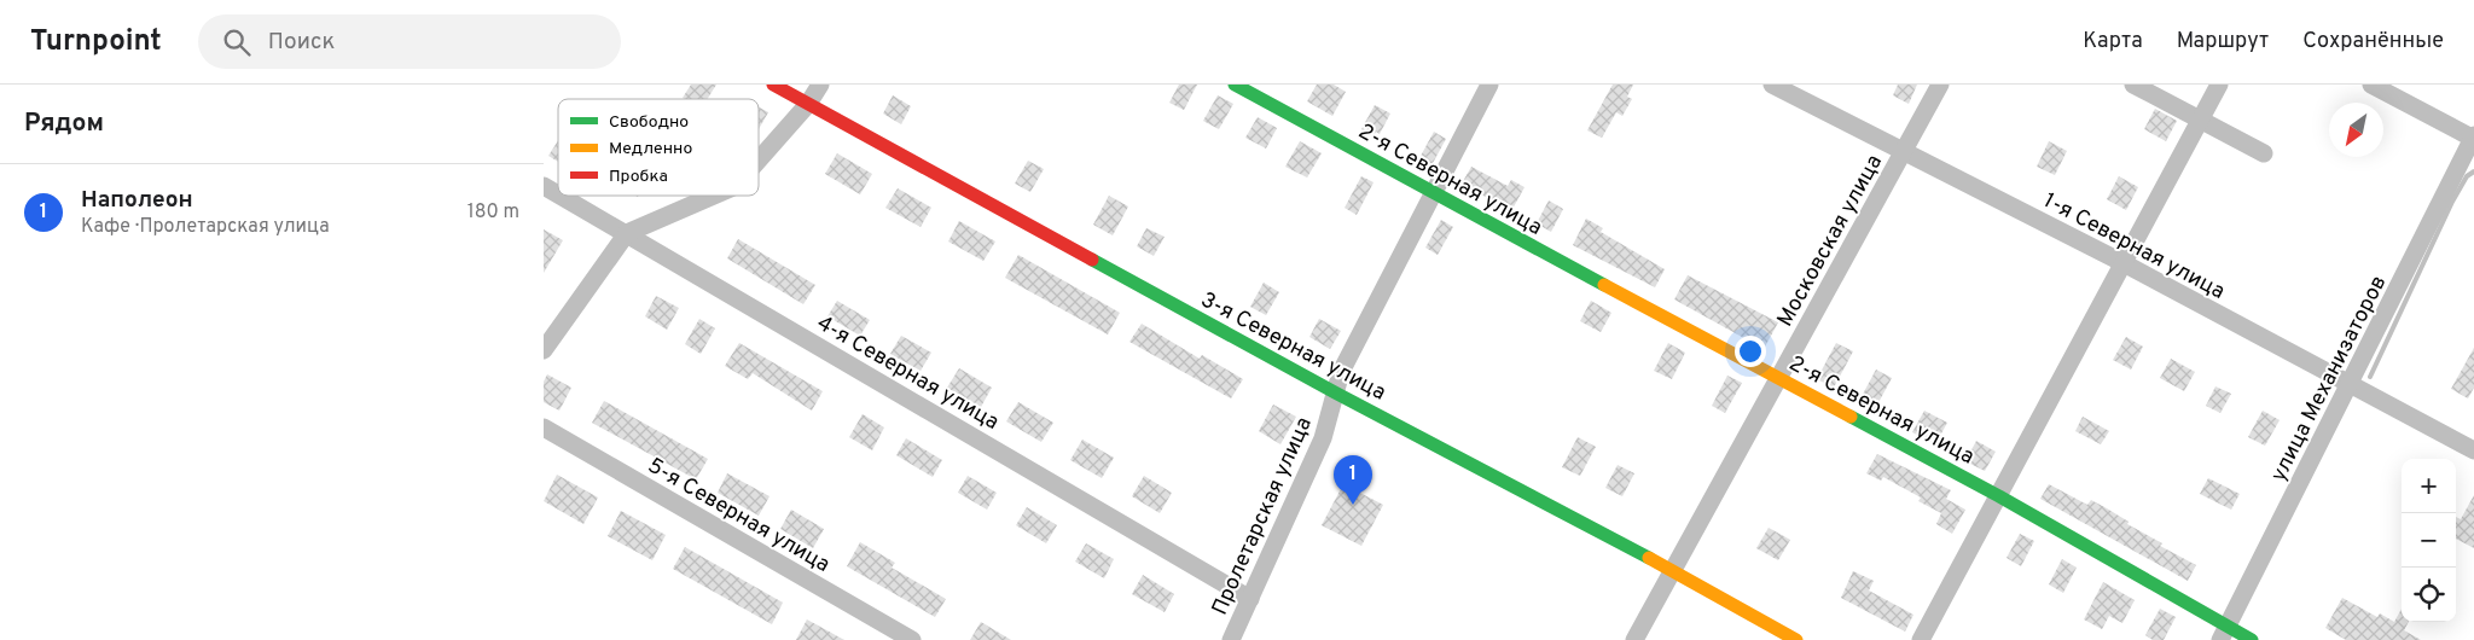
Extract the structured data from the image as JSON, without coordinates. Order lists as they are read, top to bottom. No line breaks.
{"streets":{"street":["2-я Северная улица","Московская улица","1-я Северная улица","3-я Северная улица","4-я Северная улица","улица Механизаторов","5-я Северная улица","Пролетарская улица"]},"crossings":[["2-я Северная улица","Московская улица"],["2-я Северная улица","улица Механизаторов"],["2-я Северная улица","Пролетарская улица"],["Московская улица","1-я Северная улица"],["Московская улица","3-я Северная улица"],["1-я Северная улица","улица Механизаторов"],["3-я Северная улица","Пролетарская улица"],["4-я Северная улица","Пролетарская улица"]],"legend":["Свободно","Медленно","Пробка"],"north":"bottom left","page":{"header":"Turnpoint","search":"Поиск","nav":["Карта","Маршрут","Сохранённые"],"heading":"Рядом","list":[{"mark":"1","name":"Наполеон","note":"Кафе · Пролетарская улица","value":"180 m"}],"pins":"1","map_buttons":["+","−"]}}
